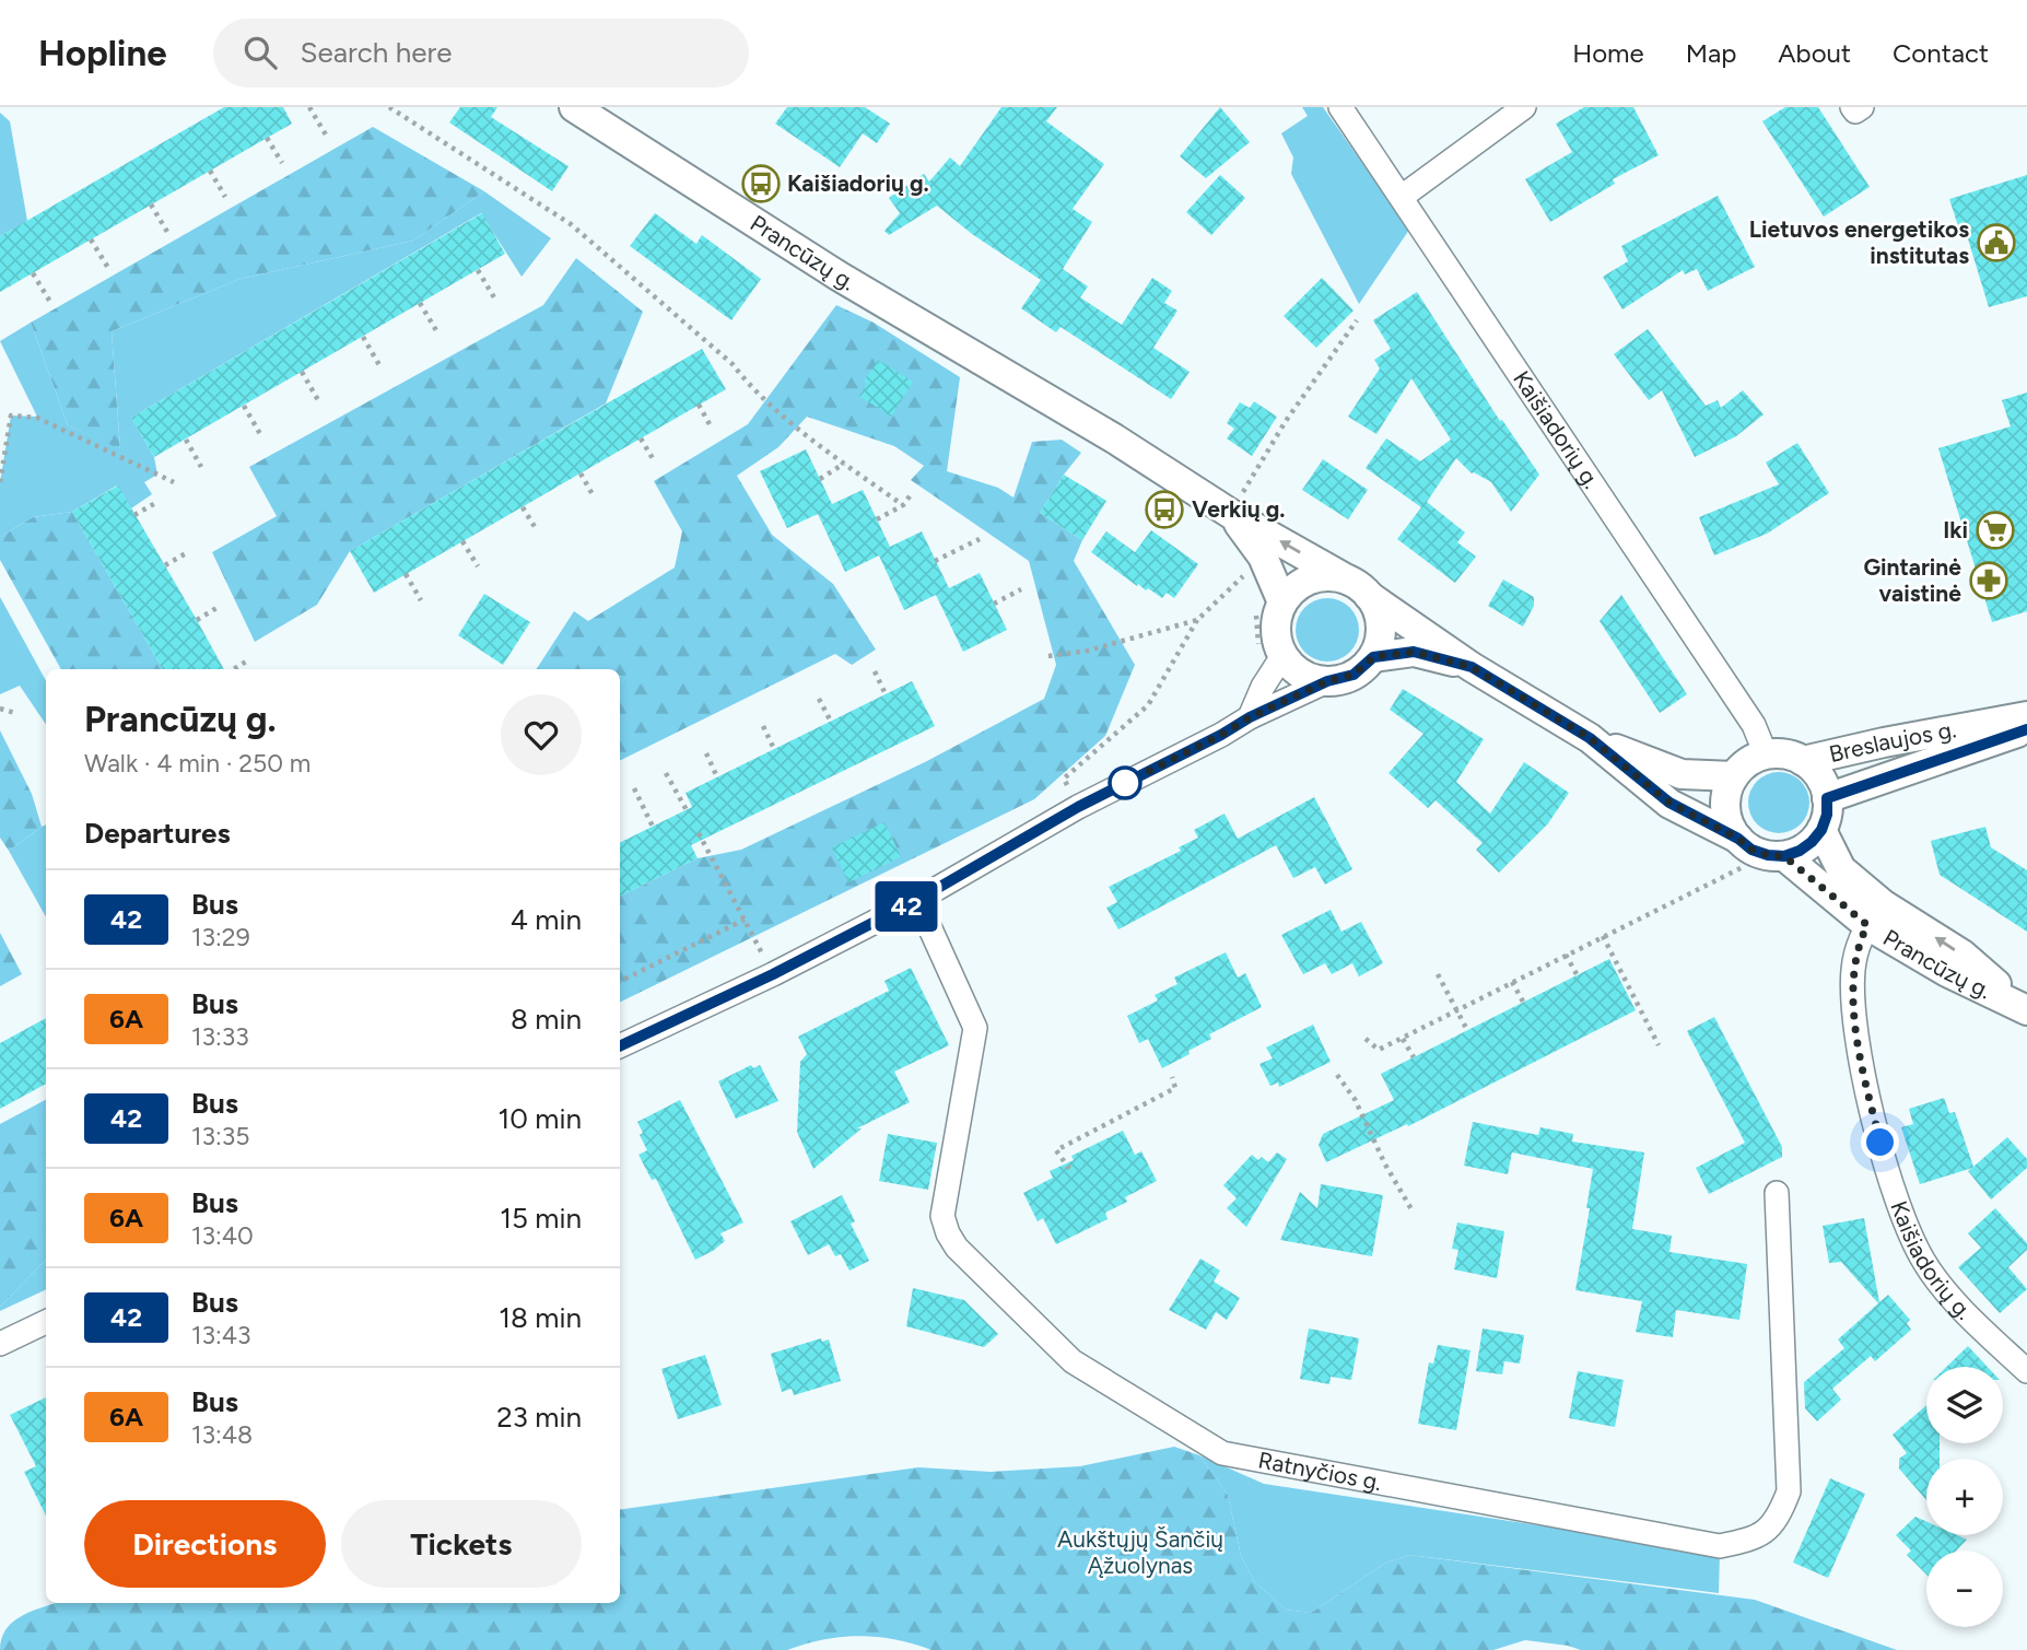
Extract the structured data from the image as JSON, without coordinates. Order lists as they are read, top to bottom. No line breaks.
{"streets":{"street":["Prancūzų g.","Kaišiadorių g.","Breslaujos g.","Ratnyčios g."]},"crossings":[["Prancūzų g.","Kaišiadorių g."],["Prancūzų g.","Breslaujos g."],["Kaišiadorių g.","Breslaujos g."]],"parks":["Aukštųjų Šančių Ąžuolynas"],"places":{"bus stop":["Kaišiadorių g.","Verkių g."],"public building":["Lietuvos energetikos institutas"],"supermarket":["Iki"],"pharmacy":["Gintarinė vaistinė"]},"lines":["bus line 42"],"page":{"header":"Hopline","search":"Search here","nav":["Home","Map","About","Contact"],"on_map":"42","heading":[["Prancūzų g.","Walk · 4 min · 250 m"],"Departures"],"list":[{"mark":"42","name":"Bus","note":"13:29","value":"4 min"},{"mark":"6A","name":"Bus","note":"13:33","value":"8 min"},{"mark":"42","name":"Bus","note":"13:35","value":"10 min"},{"mark":"6A","name":"Bus","note":"13:40","value":"15 min"},{"mark":"42","name":"Bus","note":"13:43","value":"18 min"},{"mark":"6A","name":"Bus","note":"13:48","value":"23 min"}],"map_buttons":["+","−"],"buttons":["Directions","Tickets"]}}
